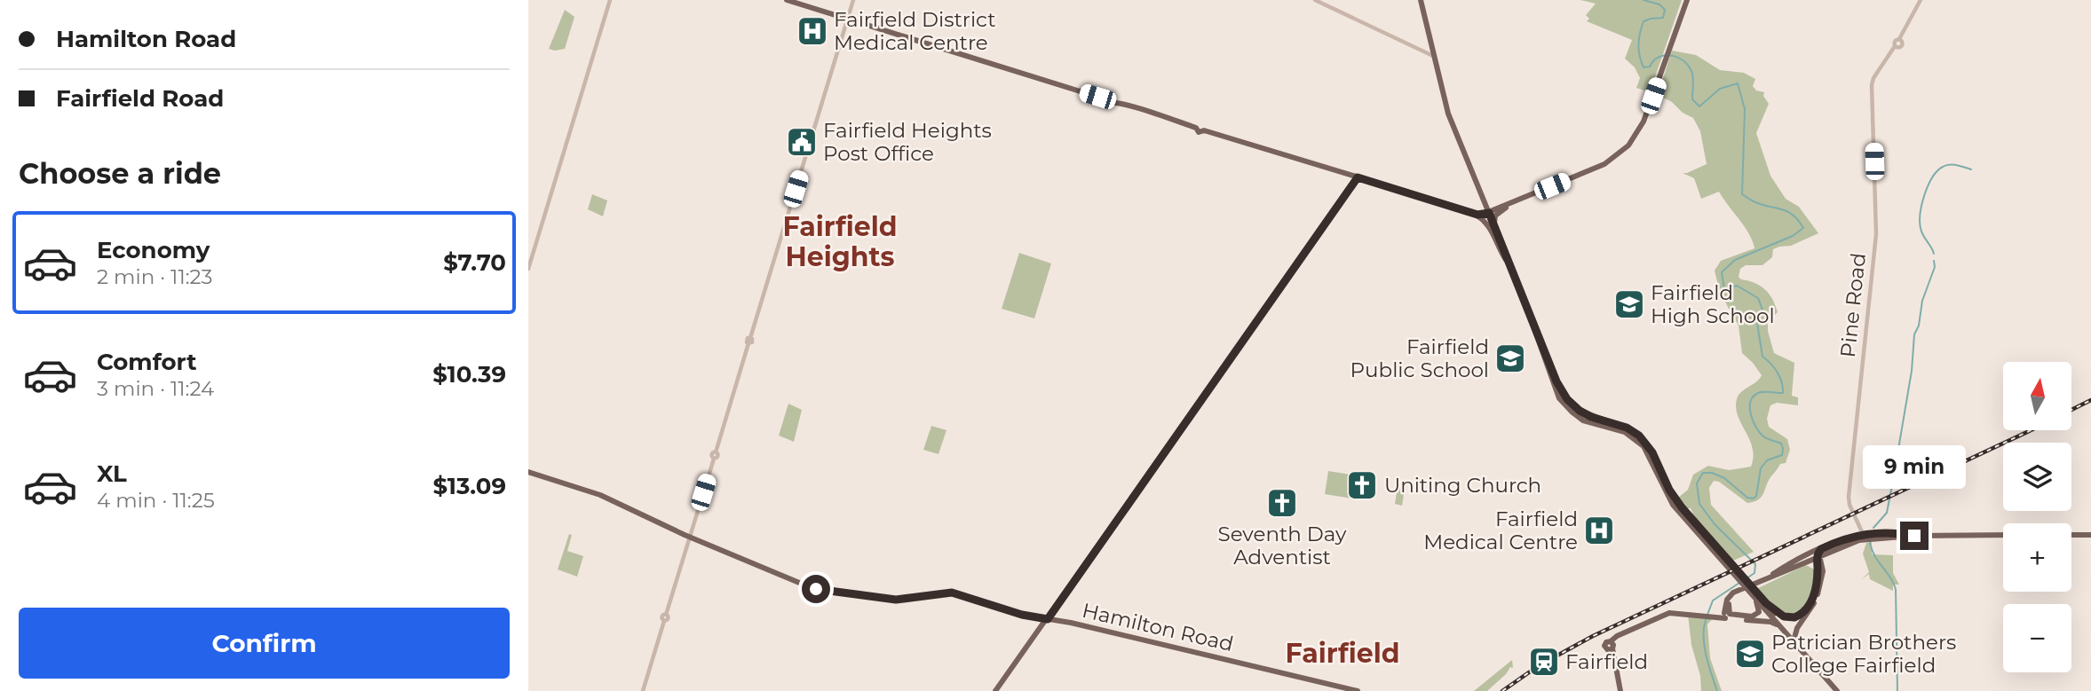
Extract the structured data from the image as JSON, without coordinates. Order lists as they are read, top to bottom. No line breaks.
{"streets":{"main road":["Hamilton Road"],"street":["Pine Road"]},"districts":["Fairfield Heights","Fairfield"],"places":{"hospital":["Fairfield District Medical Centre","Fairfield Medical Centre"],"public building":["Fairfield Heights Post Office"],"school or university":["Fairfield High School","Fairfield Public School","Patrician Brothers College Fairfield"],"church":["Uniting Church","Seventh Day Adventist"],"station":["Fairfield"]},"north":"top","page":{"banner":["Hamilton Road","Fairfield Road"],"heading":"Choose a ride","list":[{"name":"Economy","note":"2 min · 11:23","value":"$7.70"},{"name":"Comfort","note":"3 min · 11:24","value":"$10.39"},{"name":"XL","note":"4 min · 11:25","value":"$13.09"}],"map_buttons":["+","−"],"bubble":"9 min","buttons":"Confirm"}}
